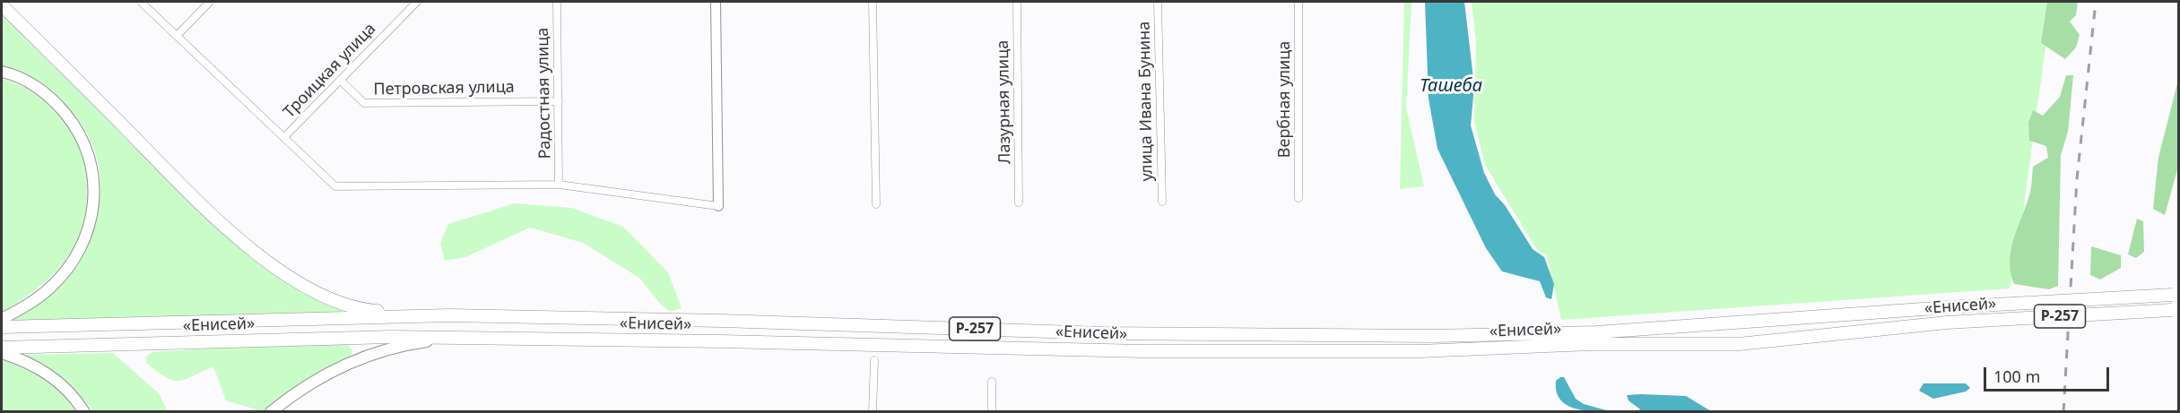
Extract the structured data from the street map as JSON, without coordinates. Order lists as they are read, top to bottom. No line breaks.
{"streets":{"highway":["«Енисей»","Р-257"],"street":["Троицкая улица","Петровская улица","Радостная улица","Вербная улица","улица Ивана Бунина","Лазурная улица"]},"crossings":[["Троицкая улица","Петровская улица"],["Петровская улица","Радостная улица"]],"water":["Ташеба"],"scale_bar":"100 m"}
